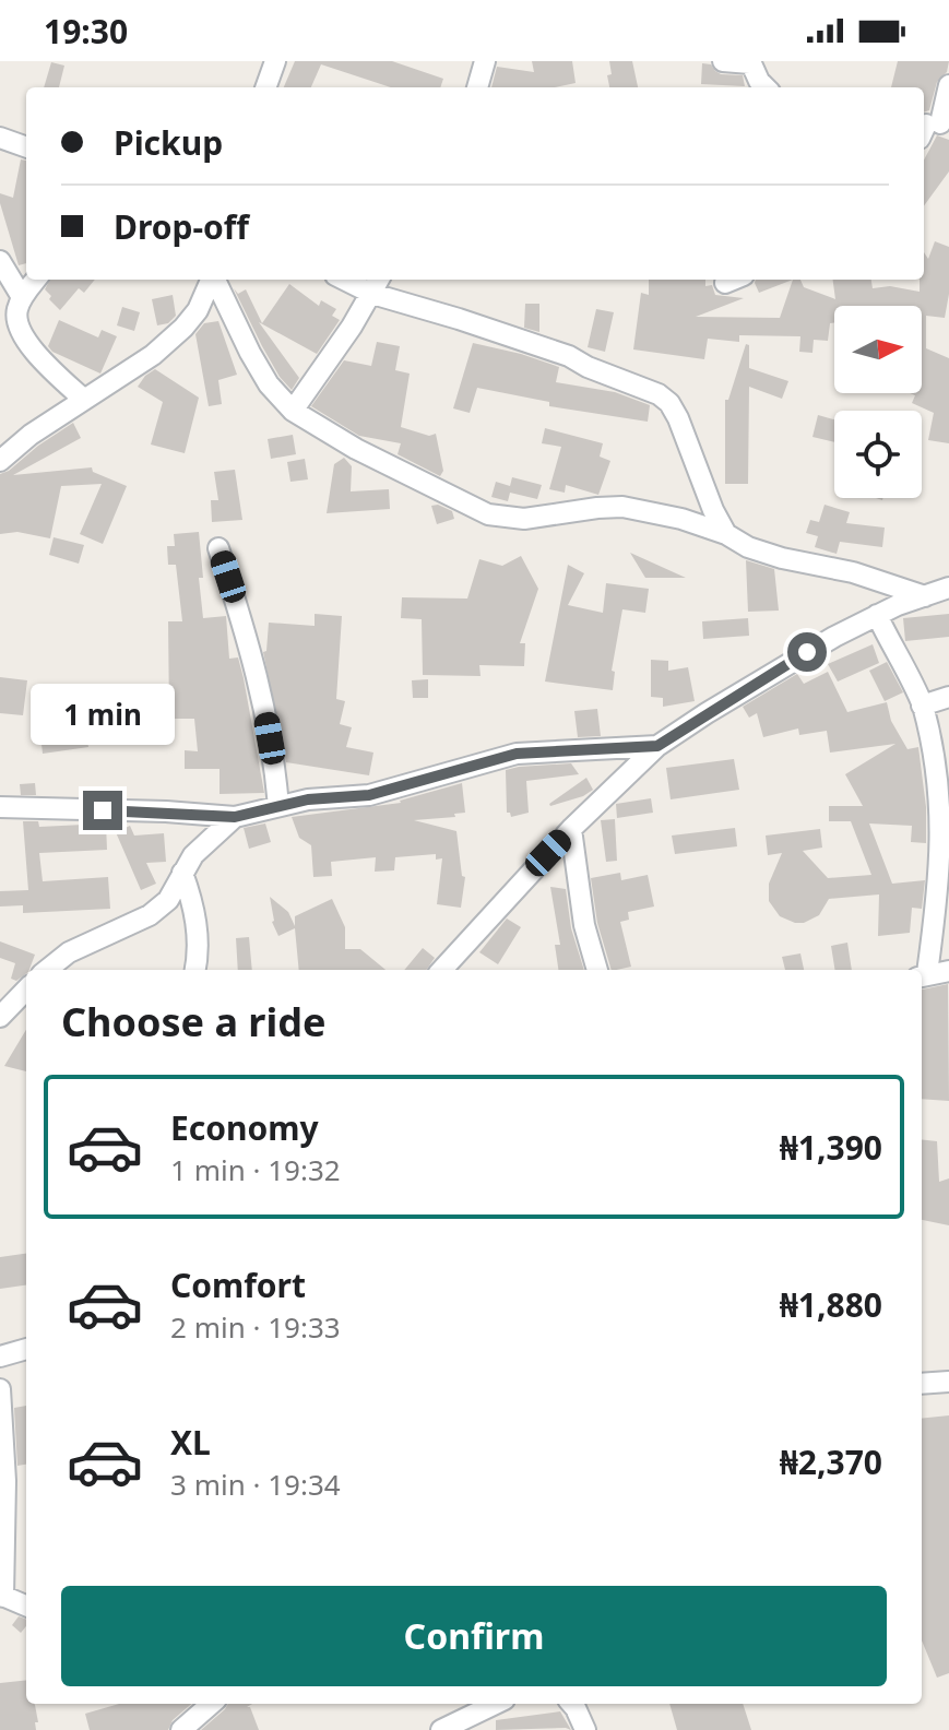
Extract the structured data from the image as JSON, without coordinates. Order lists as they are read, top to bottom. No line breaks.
{"north":"right","page":{"status":"19:30","banner":["Pickup","Drop-off"],"bubble":"1 min","heading":"Choose a ride","list":[{"name":"Economy","note":"1 min · 19:32","value":"₦1,390"},{"name":"Comfort","note":"2 min · 19:33","value":"₦1,880"},{"name":"XL","note":"3 min · 19:34","value":"₦2,370"}],"buttons":"Confirm"}}
